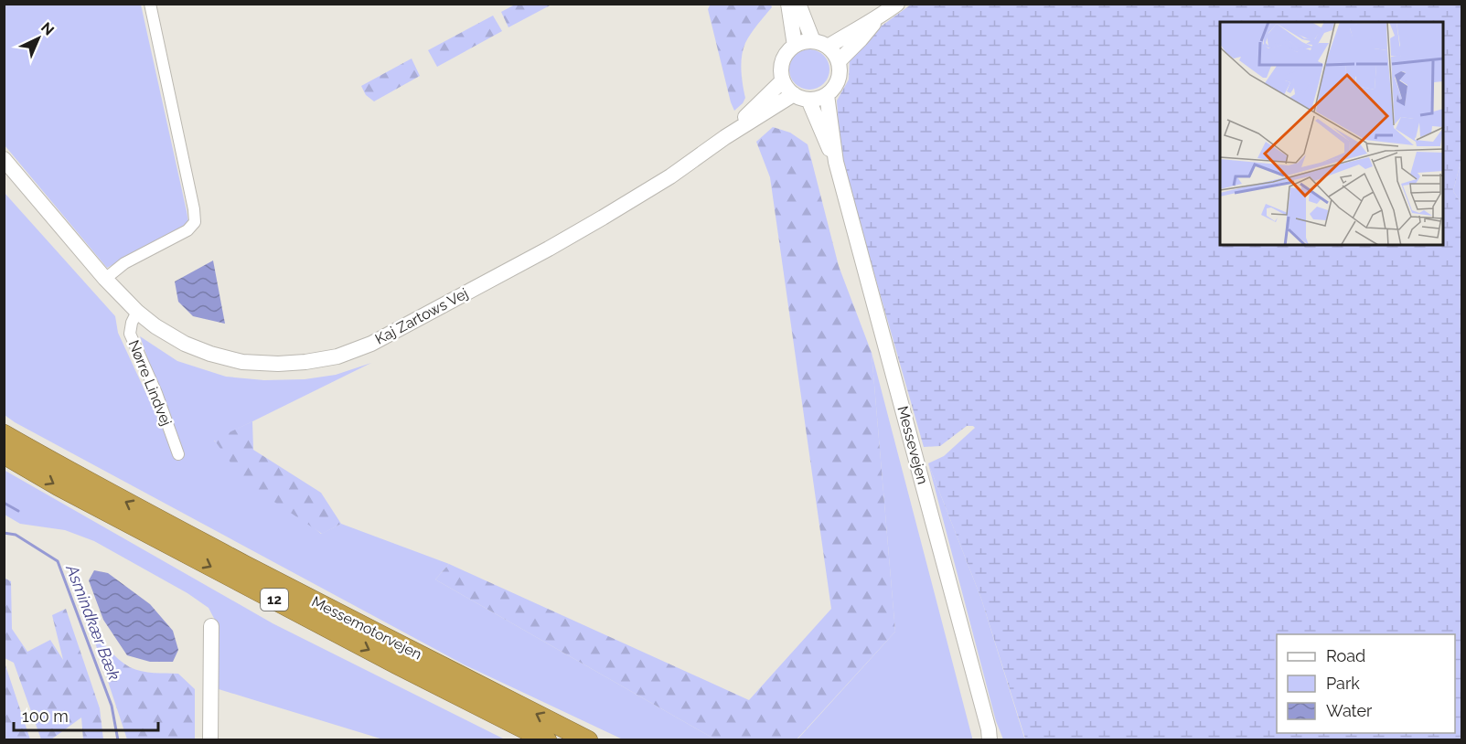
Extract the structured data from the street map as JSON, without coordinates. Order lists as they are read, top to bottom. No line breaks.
{"streets":{"highway":["12","Messemotorvejen"],"street":["Kaj Zartows Vej","Nørre Lindvej","Messevejen"]},"crossings":[["Kaj Zartows Vej","Nørre Lindvej"],["Kaj Zartows Vej","Messevejen"]],"water":["Asmindkær Bæk"],"legend":["Road","Park","Water"],"scale_bar":"100 m","north":"top right"}
